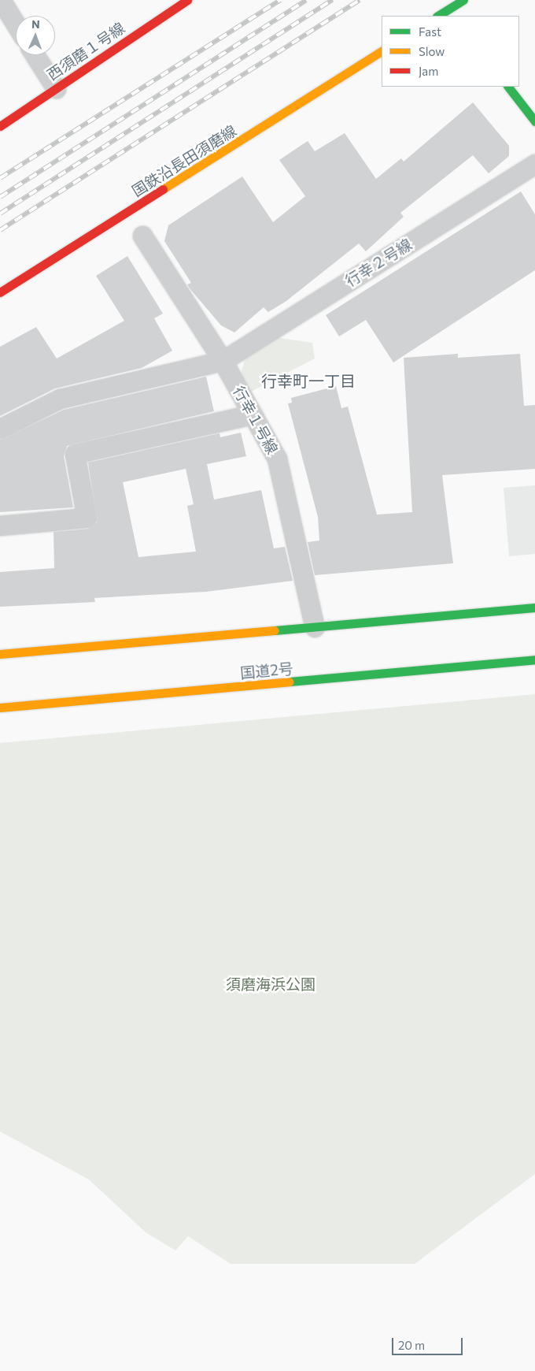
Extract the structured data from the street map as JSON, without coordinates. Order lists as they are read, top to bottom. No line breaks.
{"streets":{"main road":["西須磨１号線","国鉄沿長田須磨線","国道2号"],"street":["行幸２号線","行幸１号線"]},"crossings":[["行幸２号線","行幸１号線"]],"districts":["行幸町一丁目"],"parks":["須磨海浜公園"],"legend":["Fast","Slow","Jam"],"scale_bar":"20 m","north":"top"}
